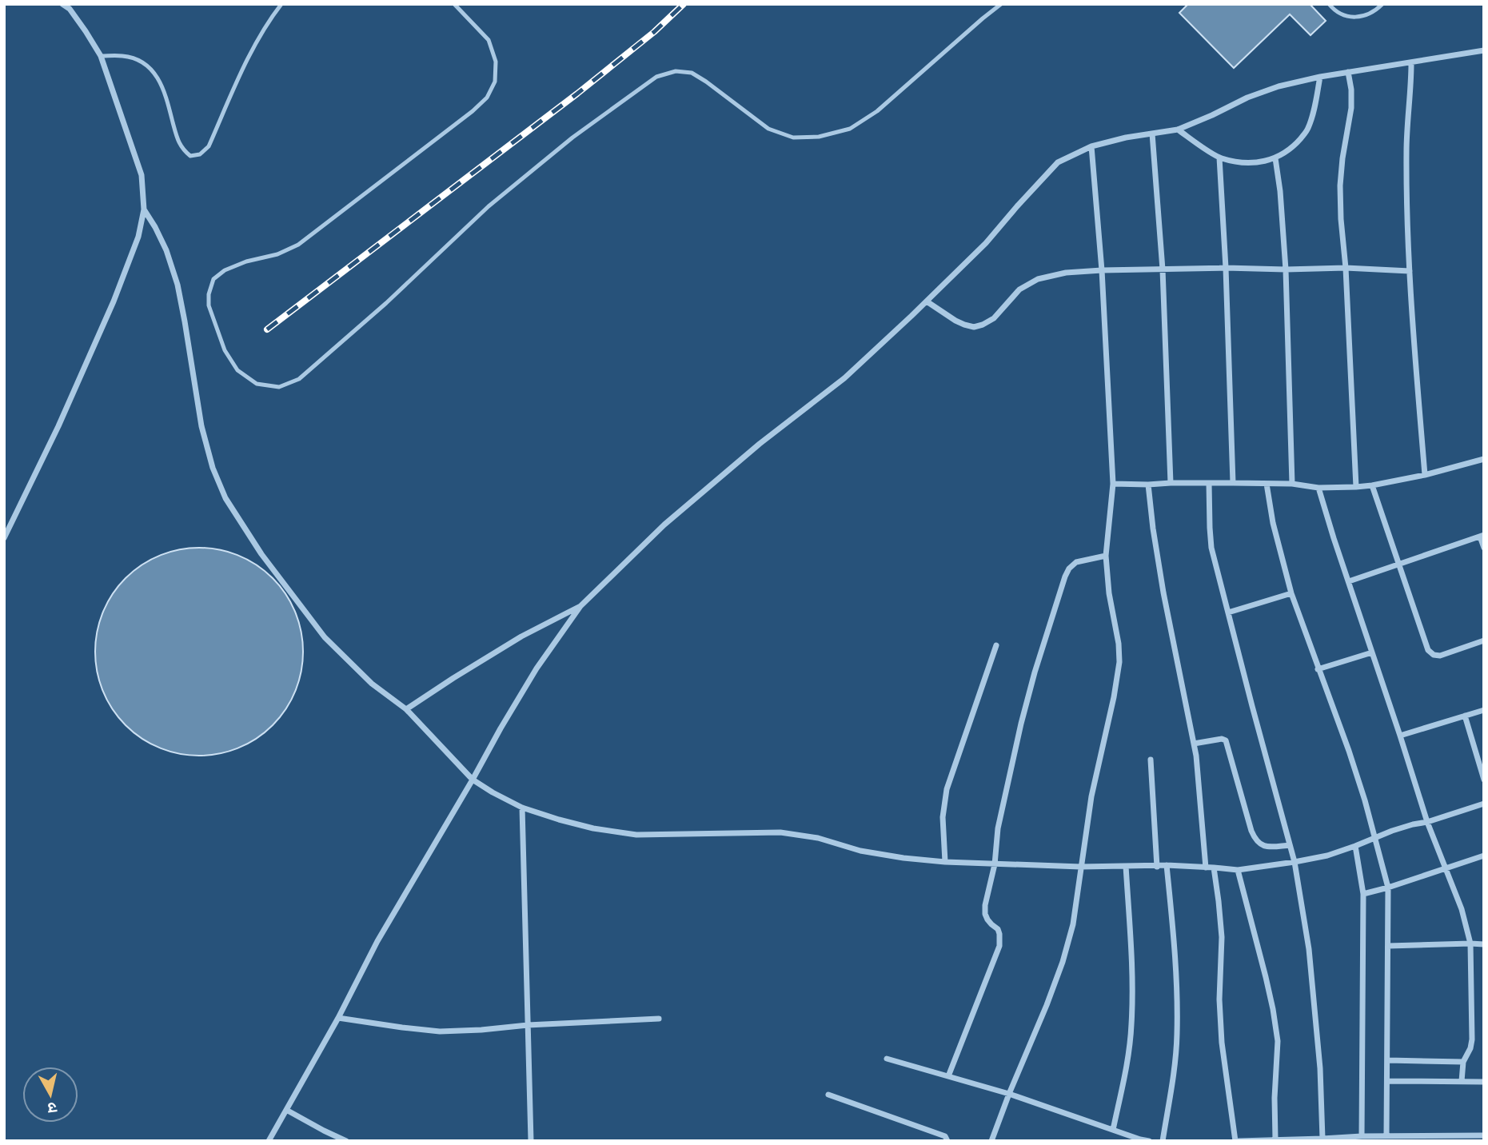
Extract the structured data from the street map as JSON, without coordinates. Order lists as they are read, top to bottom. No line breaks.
{"north":"bottom"}
